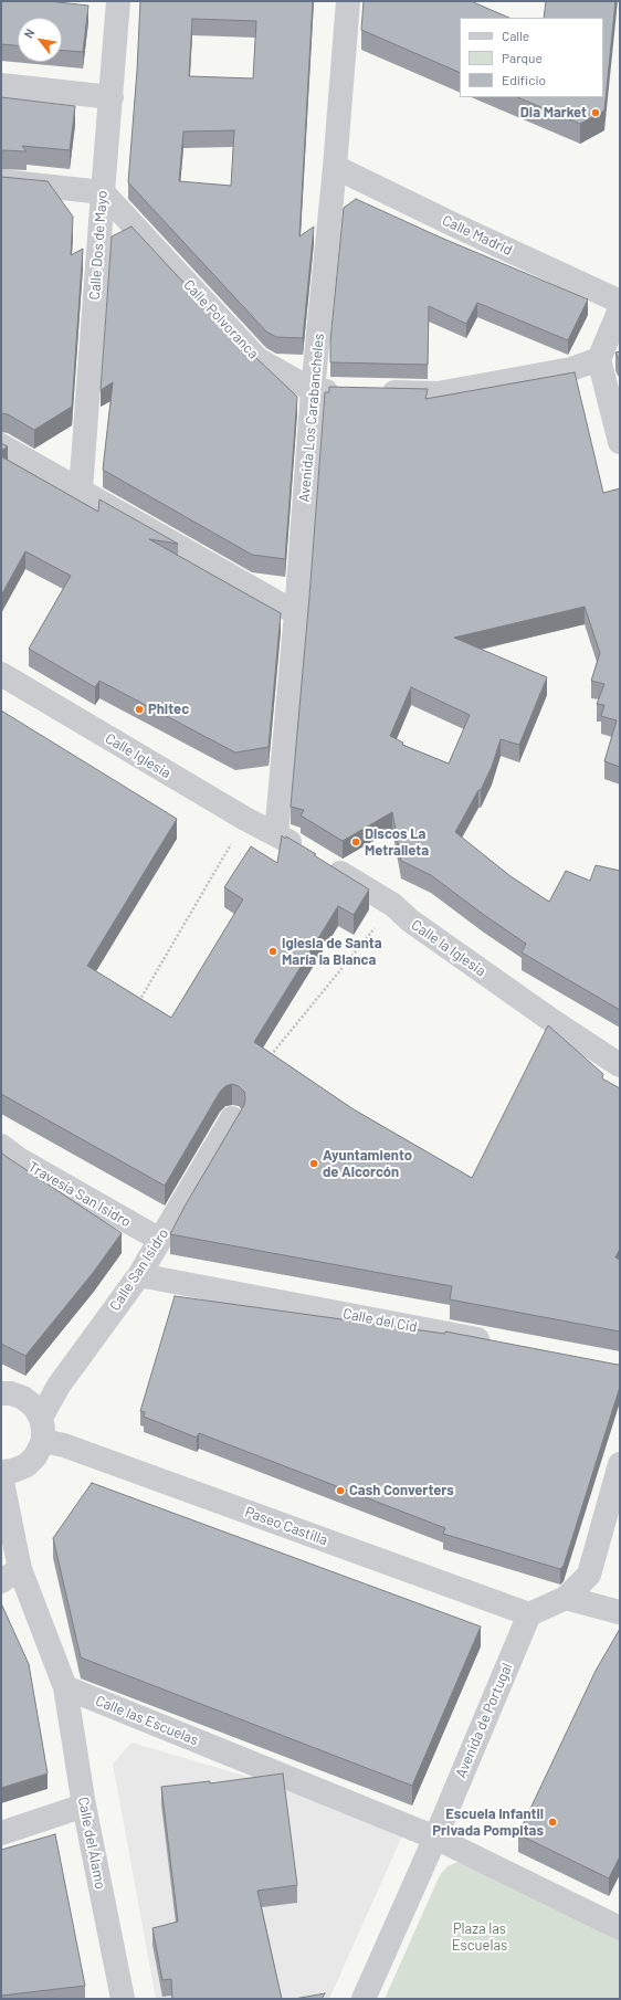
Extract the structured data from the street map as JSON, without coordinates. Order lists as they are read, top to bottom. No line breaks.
{"streets":{"street":["Calle Madrid","Calle Dos de Mayo","Calle Polvoranca","Avenida Los Carabancheles","Calle Iglesia","Calle la Iglesia","Travesía San Isidro","Calle San Isidro","Calle del Cid","Paseo Castilla","Calle las Escuelas","Avenida de Portugal","Calle del Álamo"]},"crossings":[["Calle Madrid","Avenida Los Carabancheles"],["Calle Dos de Mayo","Calle Polvoranca"],["Calle Polvoranca","Avenida Los Carabancheles"],["Avenida Los Carabancheles","Calle Iglesia"],["Avenida Los Carabancheles","Calle la Iglesia"],["Calle Iglesia","Calle la Iglesia"],["Travesía San Isidro","Calle San Isidro"],["Calle San Isidro","Calle del Cid"],["Paseo Castilla","Avenida de Portugal"],["Calle las Escuelas","Avenida de Portugal"],["Calle las Escuelas","Calle del Álamo"]],"parks":["Plaza las Escuelas"],"places":["Dia Market","Phitec","Discos La Metralleta","Iglesia de Santa María la Blanca","Ayuntamiento de Alcorcón","Cash Converters","Escuela Infantil Privada Pompitas"],"legend":["Calle","Parque","Edificio"],"north":"top left"}
